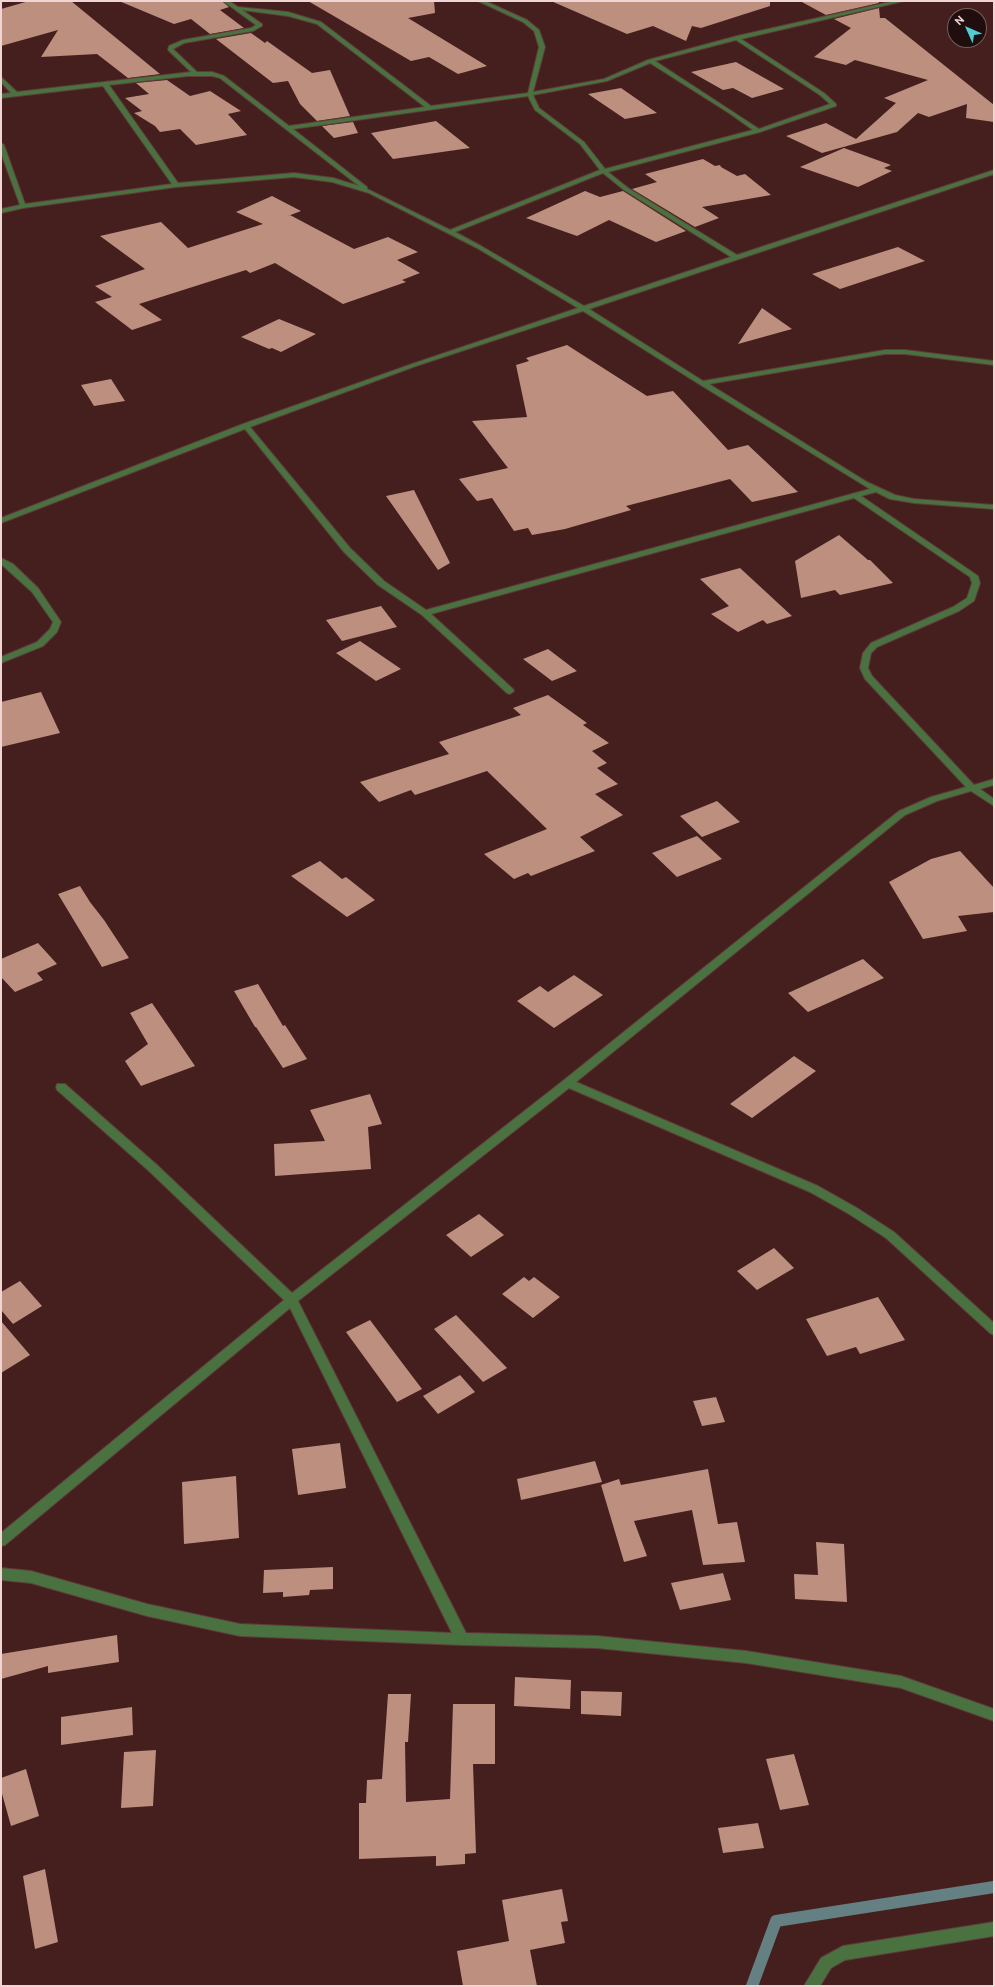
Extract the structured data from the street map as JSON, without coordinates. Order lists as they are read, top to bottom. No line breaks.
{"north":"top left"}
